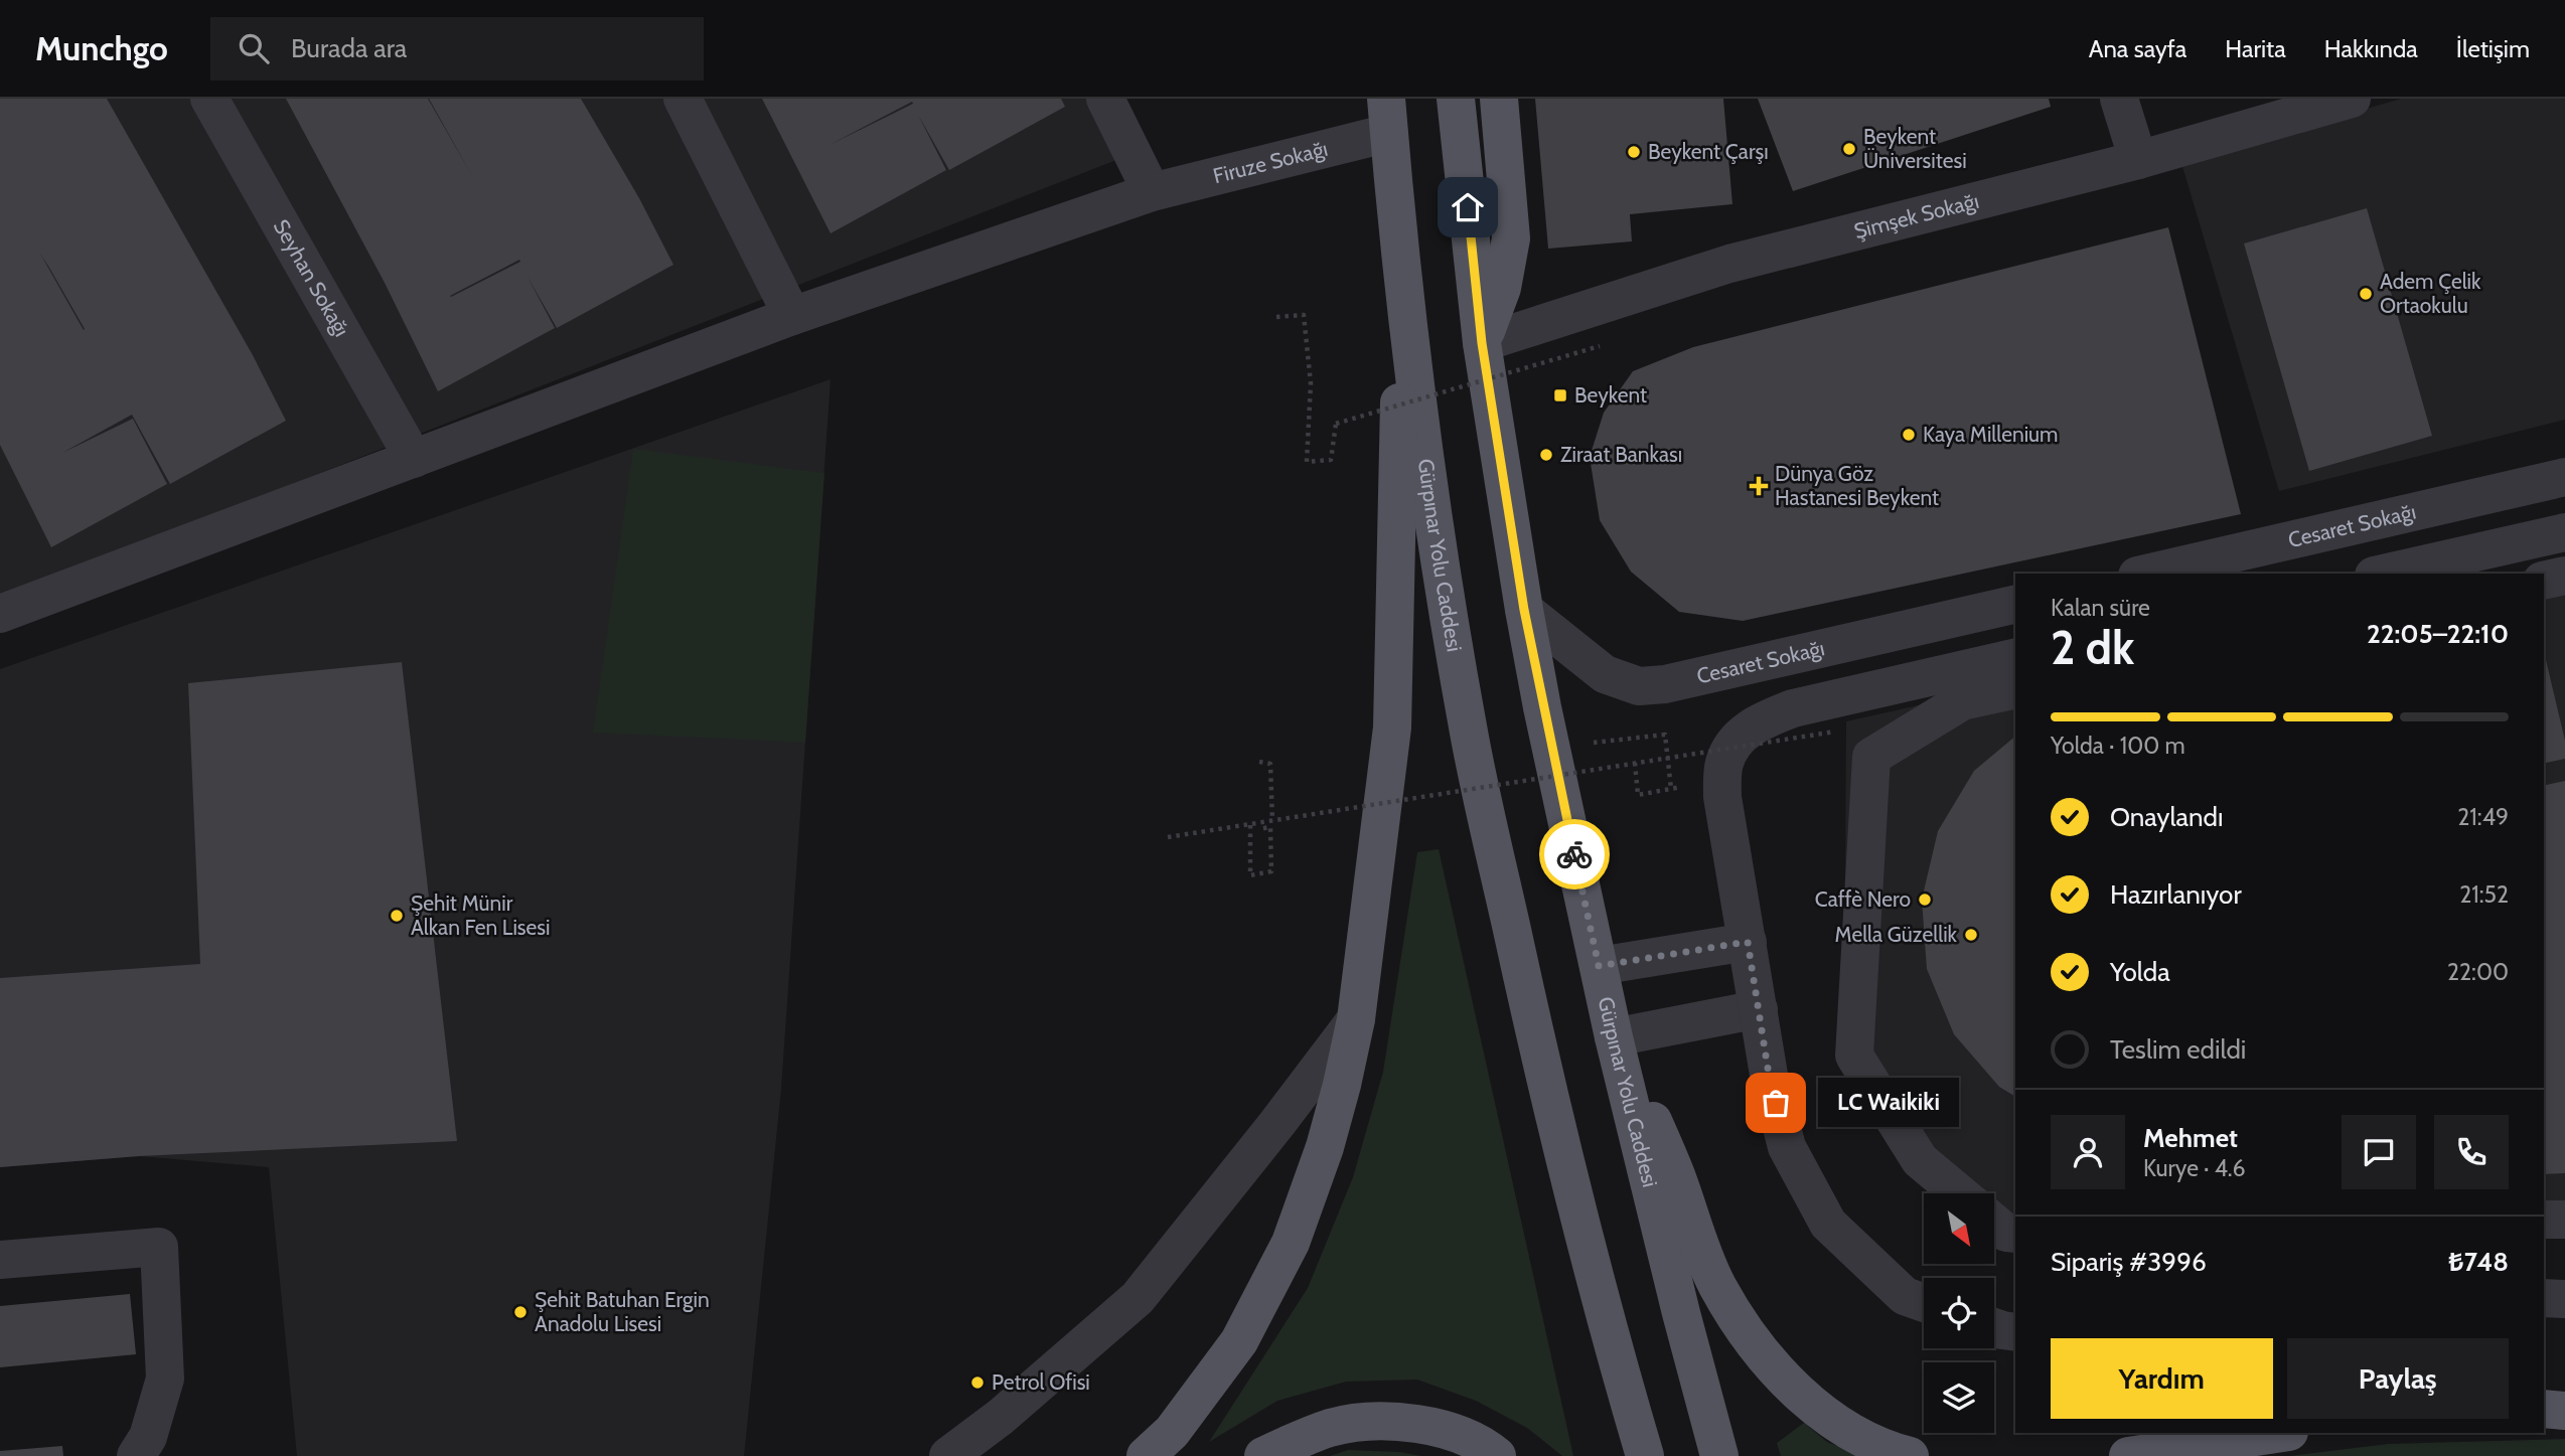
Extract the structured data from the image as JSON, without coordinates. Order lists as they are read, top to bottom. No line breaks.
{"streets":{"main road":["Gürpınar Yolu Caddesi"],"street":["Firuze Sokağı","Şimşek Sokağı","Seyhan Sokağı","Cesaret Sokağı"]},"crossings":[["Firuze Sokağı","Seyhan Sokağı"],["Firuze Sokağı","Gürpınar Yolu Caddesi"],["Şimşek Sokağı","Gürpınar Yolu Caddesi"],["Cesaret Sokağı","Gürpınar Yolu Caddesi"]],"places":{"other":["Beykent Üniversitesi","Beykent Çarşı","Adem Çelik Ortaokulu","Kaya Millenium","Ziraat Bankası","Caffè Nero","Şehit Münir Alkan Fen Lisesi","Mella Güzellik","LC Waikiki","Şehit Batuhan Ergin Anadolu Lisesi","Petrol Ofisi"],"transit":["Beykent"],"health":["Dünya Göz Hastanesi Beykent"]},"north":"bottom right","page":{"header":"Munchgo","search":"Burada ara","nav":["Ana sayfa","Harita","Hakkında","İletişim"],"heading":["2 dk","Kalan süre","22:05–22:10"],"panel":["Mehmet","Kurye · 4.6","Sipariş #3996","₺748"],"bar":"Yolda · 100 m","list":[["Onaylandı","21:49"],["Hazırlanıyor","21:52"],["Yolda","22:00"],"Teslim edildi"],"bubble":"LC Waikiki","buttons":["Yardım","Paylaş"]}}
